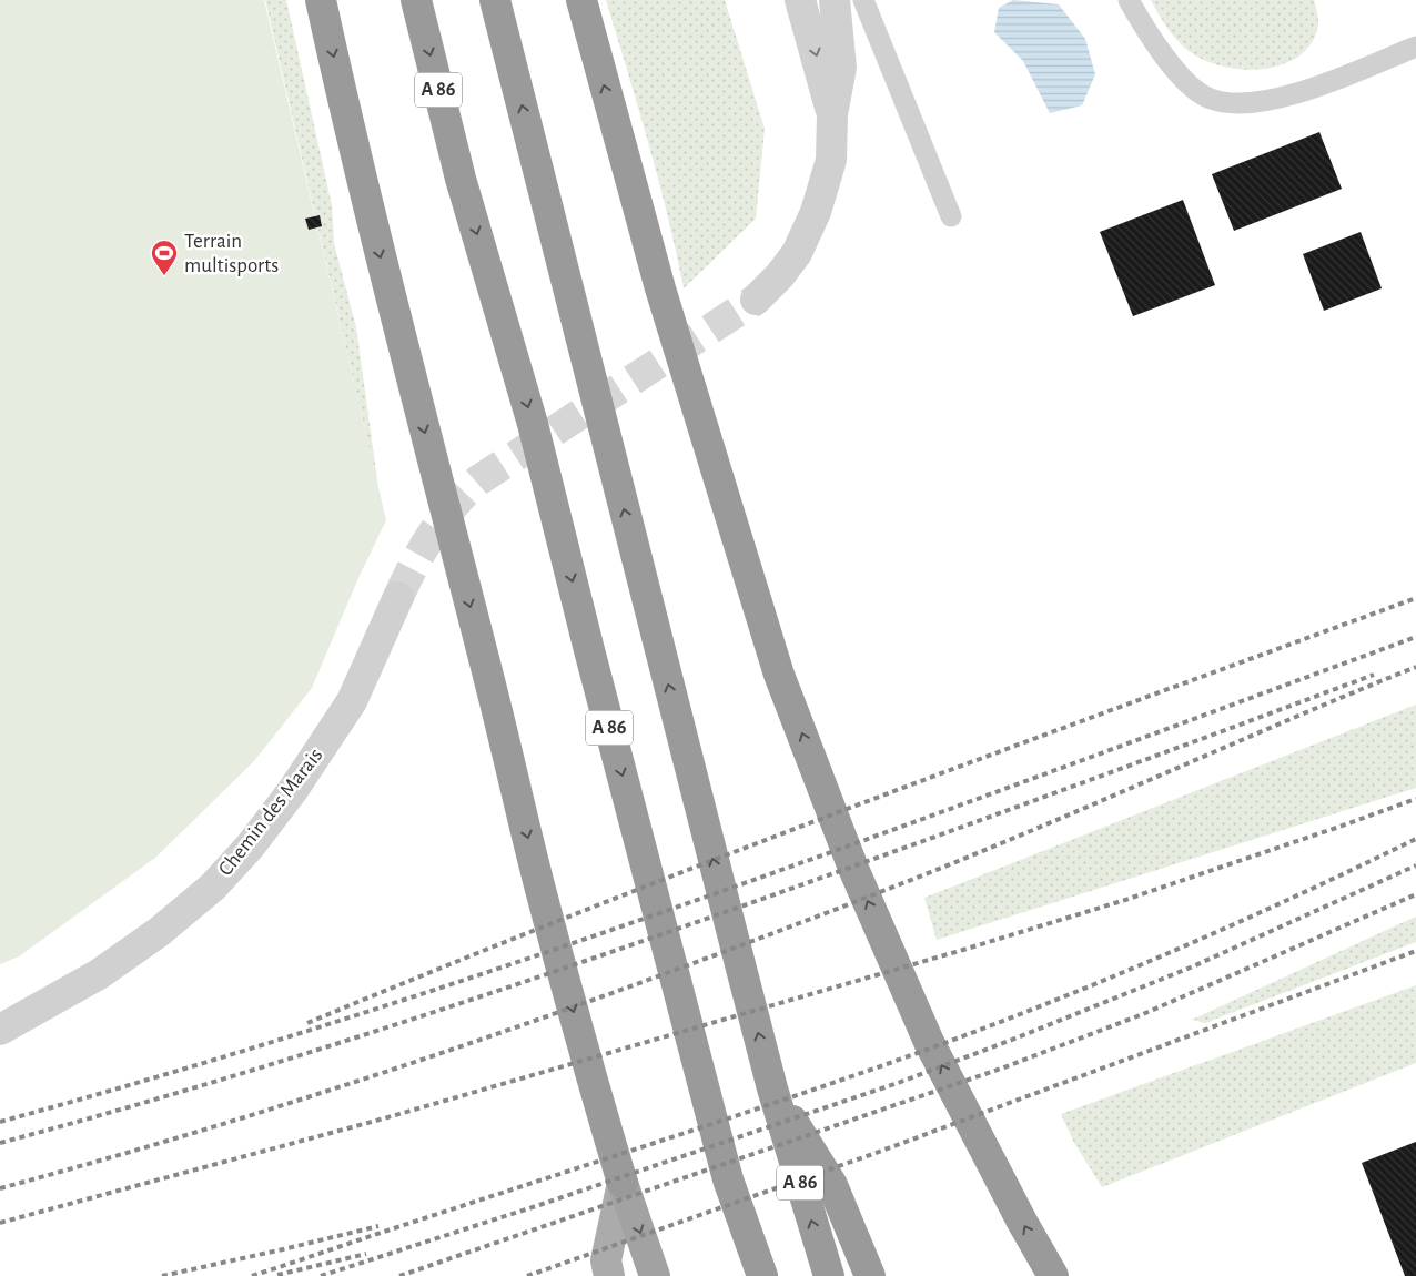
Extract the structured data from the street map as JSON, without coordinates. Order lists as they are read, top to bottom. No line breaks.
{"streets":{"highway":["A 86"],"street":["Chemin des Marais"]},"places":{"sports":["Terrain multisports"]}}
